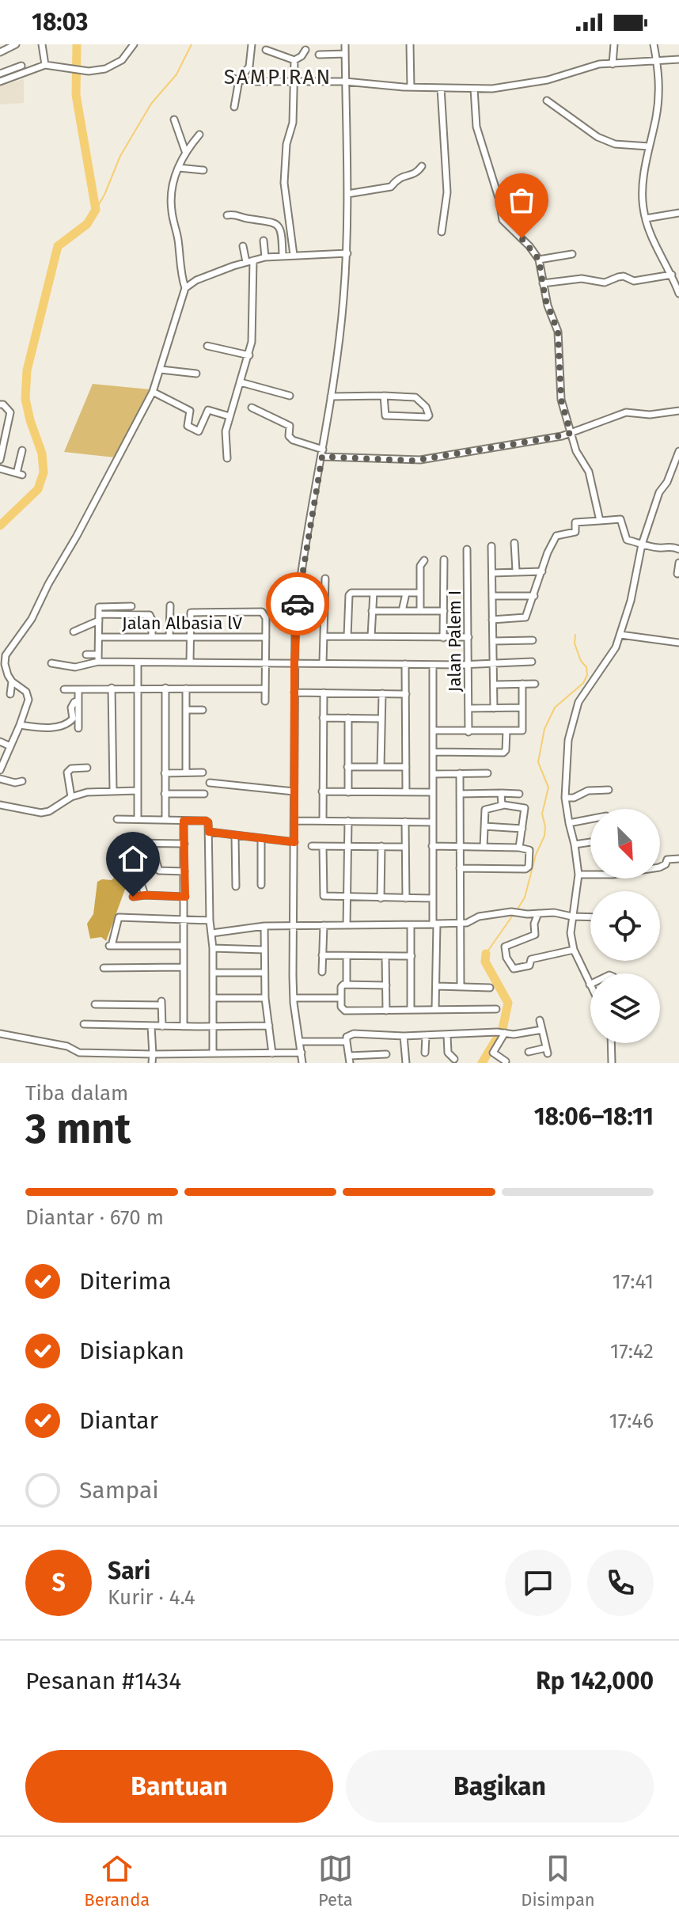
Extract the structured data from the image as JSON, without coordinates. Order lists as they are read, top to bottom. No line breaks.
{"streets":{"street":["Jalan Albasia lV","Jalan Palem I"]},"districts":["SAMPIRAN"],"north":"bottom right","page":{"status":"18:03","heading":["3 mnt","Tiba dalam","18:06–18:11"],"panel":["Sari","Kurir · 4.4","Pesanan #1434","Rp 142,000"],"bar":"Diantar · 670 m","list":[["Diterima","17:41"],["Disiapkan","17:42"],["Diantar","17:46"],"Sampai"],"round":"S","buttons":["Bantuan","Bagikan"],"tabs":["Beranda","Peta","Disimpan"]}}
